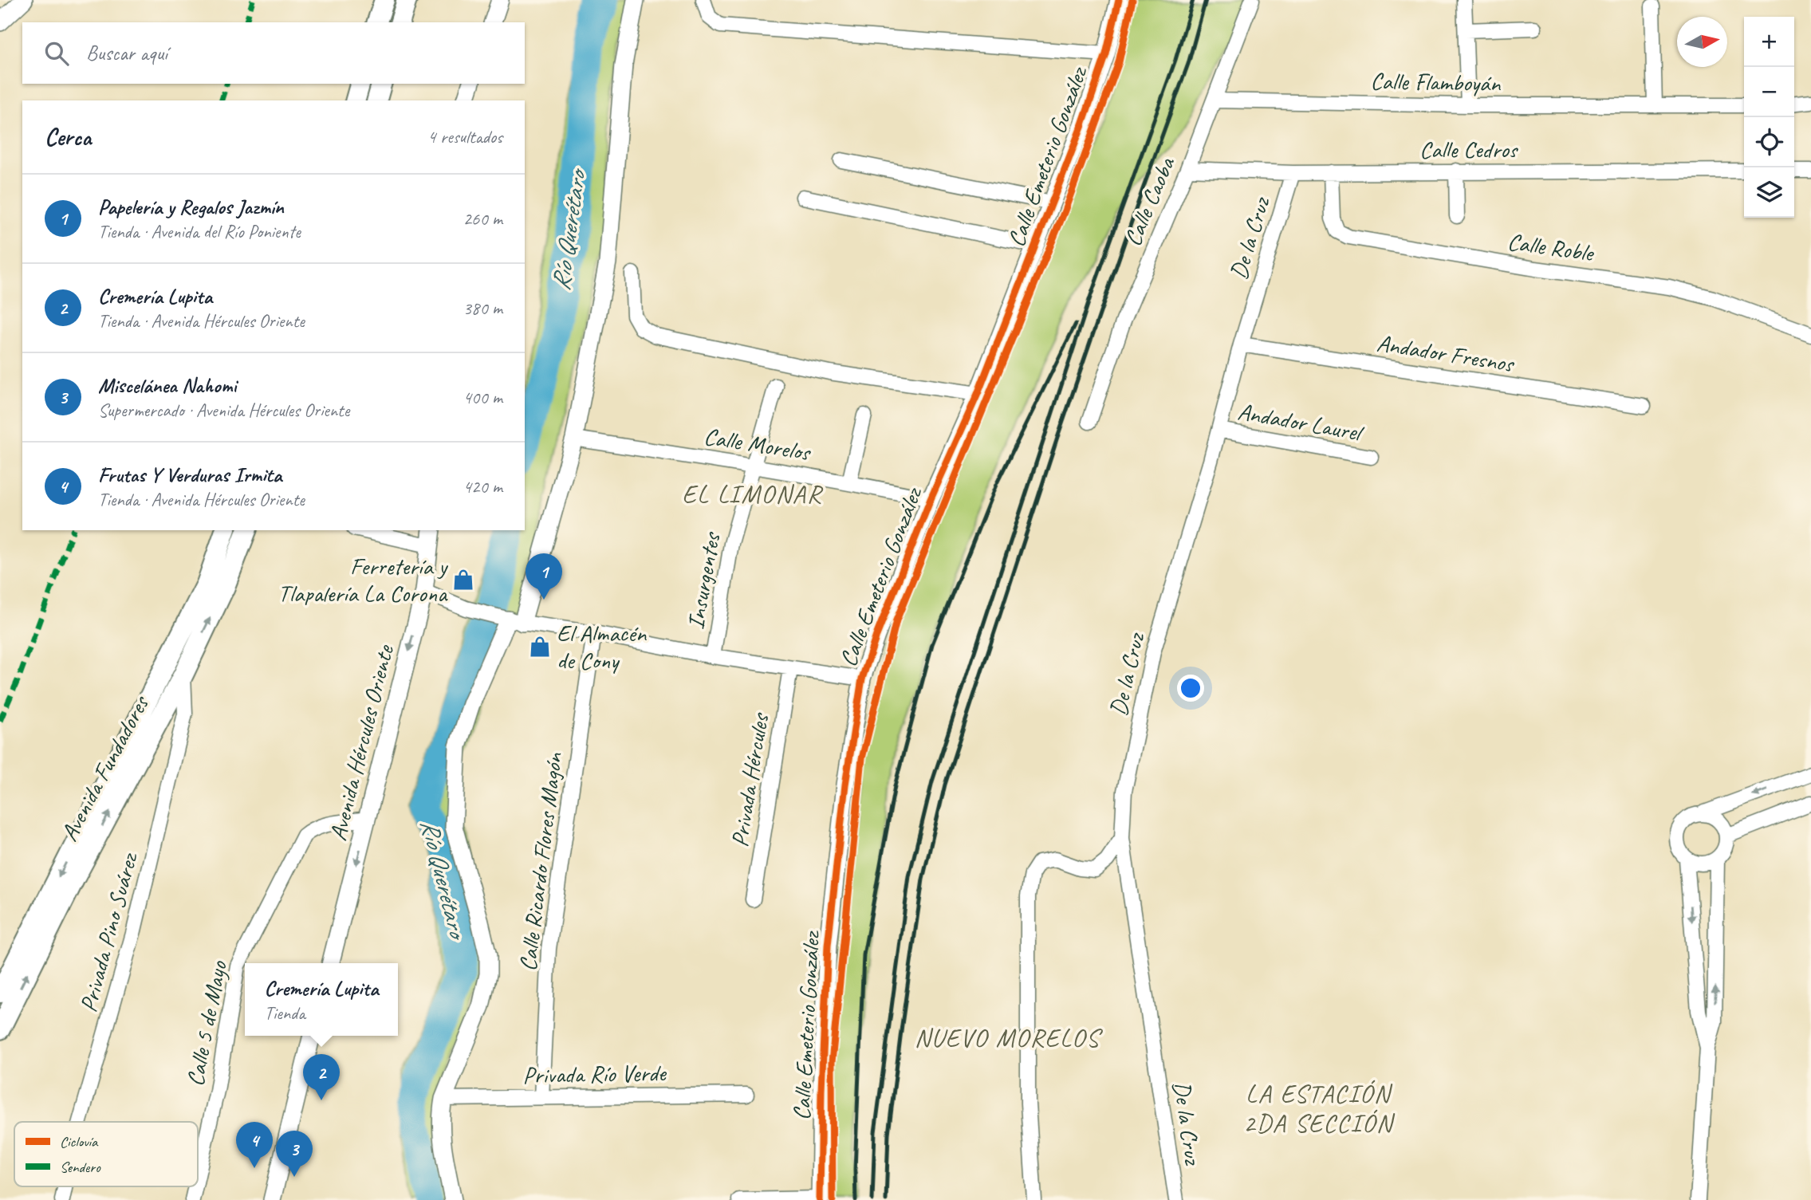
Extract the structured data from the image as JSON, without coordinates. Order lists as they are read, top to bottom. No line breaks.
{"streets":{"main road":["Avenida Fundadores"],"street":["Calle Flamboyán","Calle Cedros","Calle Emeterio González","Calle Caoba","De la Cruz","Calle Roble","Andador Fresnos","Andador Laurel","Calle Morelos","Insurgentes","Avenida Hércules Oriente","Privada Hércules","Calle Ricardo Flores Magón","Privada Pino Suárez","Calle 5 de Mayo","Privada Río Verde"]},"crossings":[["Calle Flamboyán","Calle Caoba"],["Calle Cedros","Calle Caoba"],["Calle Cedros","De la Cruz"],["Calle Cedros","Calle Roble"],["Calle Emeterio González","Calle Morelos"],["De la Cruz","Andador Fresnos"],["De la Cruz","Andador Laurel"],["Calle Morelos","Insurgentes"],["Avenida Hércules Oriente","Calle 5 de Mayo"],["Avenida Fundadores","Privada Pino Suárez"],["Calle Ricardo Flores Magón","Privada Río Verde"]],"districts":["EL LIMONAR","NUEVO MORELOS","LA ESTACIÓN 2DA SECCIÓN"],"water":["Río Querétaro"],"places":{"shop":["Ferretería y Tlapalería La Corona","El Almacén de Cony"]},"legend":["Ciclovía","Sendero"],"north":"right","page":{"map_buttons":["+","−"],"search":"Buscar aquí","heading":["Cerca","4 resultados"],"list":[{"mark":"1","name":"Papelería y Regalos Jazmín","note":"Tienda · Avenida del Río Poniente","value":"260 m"},{"mark":"2","name":"Cremería Lupita","note":"Tienda · Avenida Hércules Oriente","value":"380 m"},{"mark":"3","name":"Miscelánea Nahomi","note":"Supermercado · Avenida Hércules Oriente","value":"400 m"},{"mark":"4","name":"Frutas Y Verduras Irmita","note":"Tienda · Avenida Hércules Oriente","value":"420 m"}],"pins":["1","2","4","3"],"popup":["Cremería Lupita","Tienda"]}}
